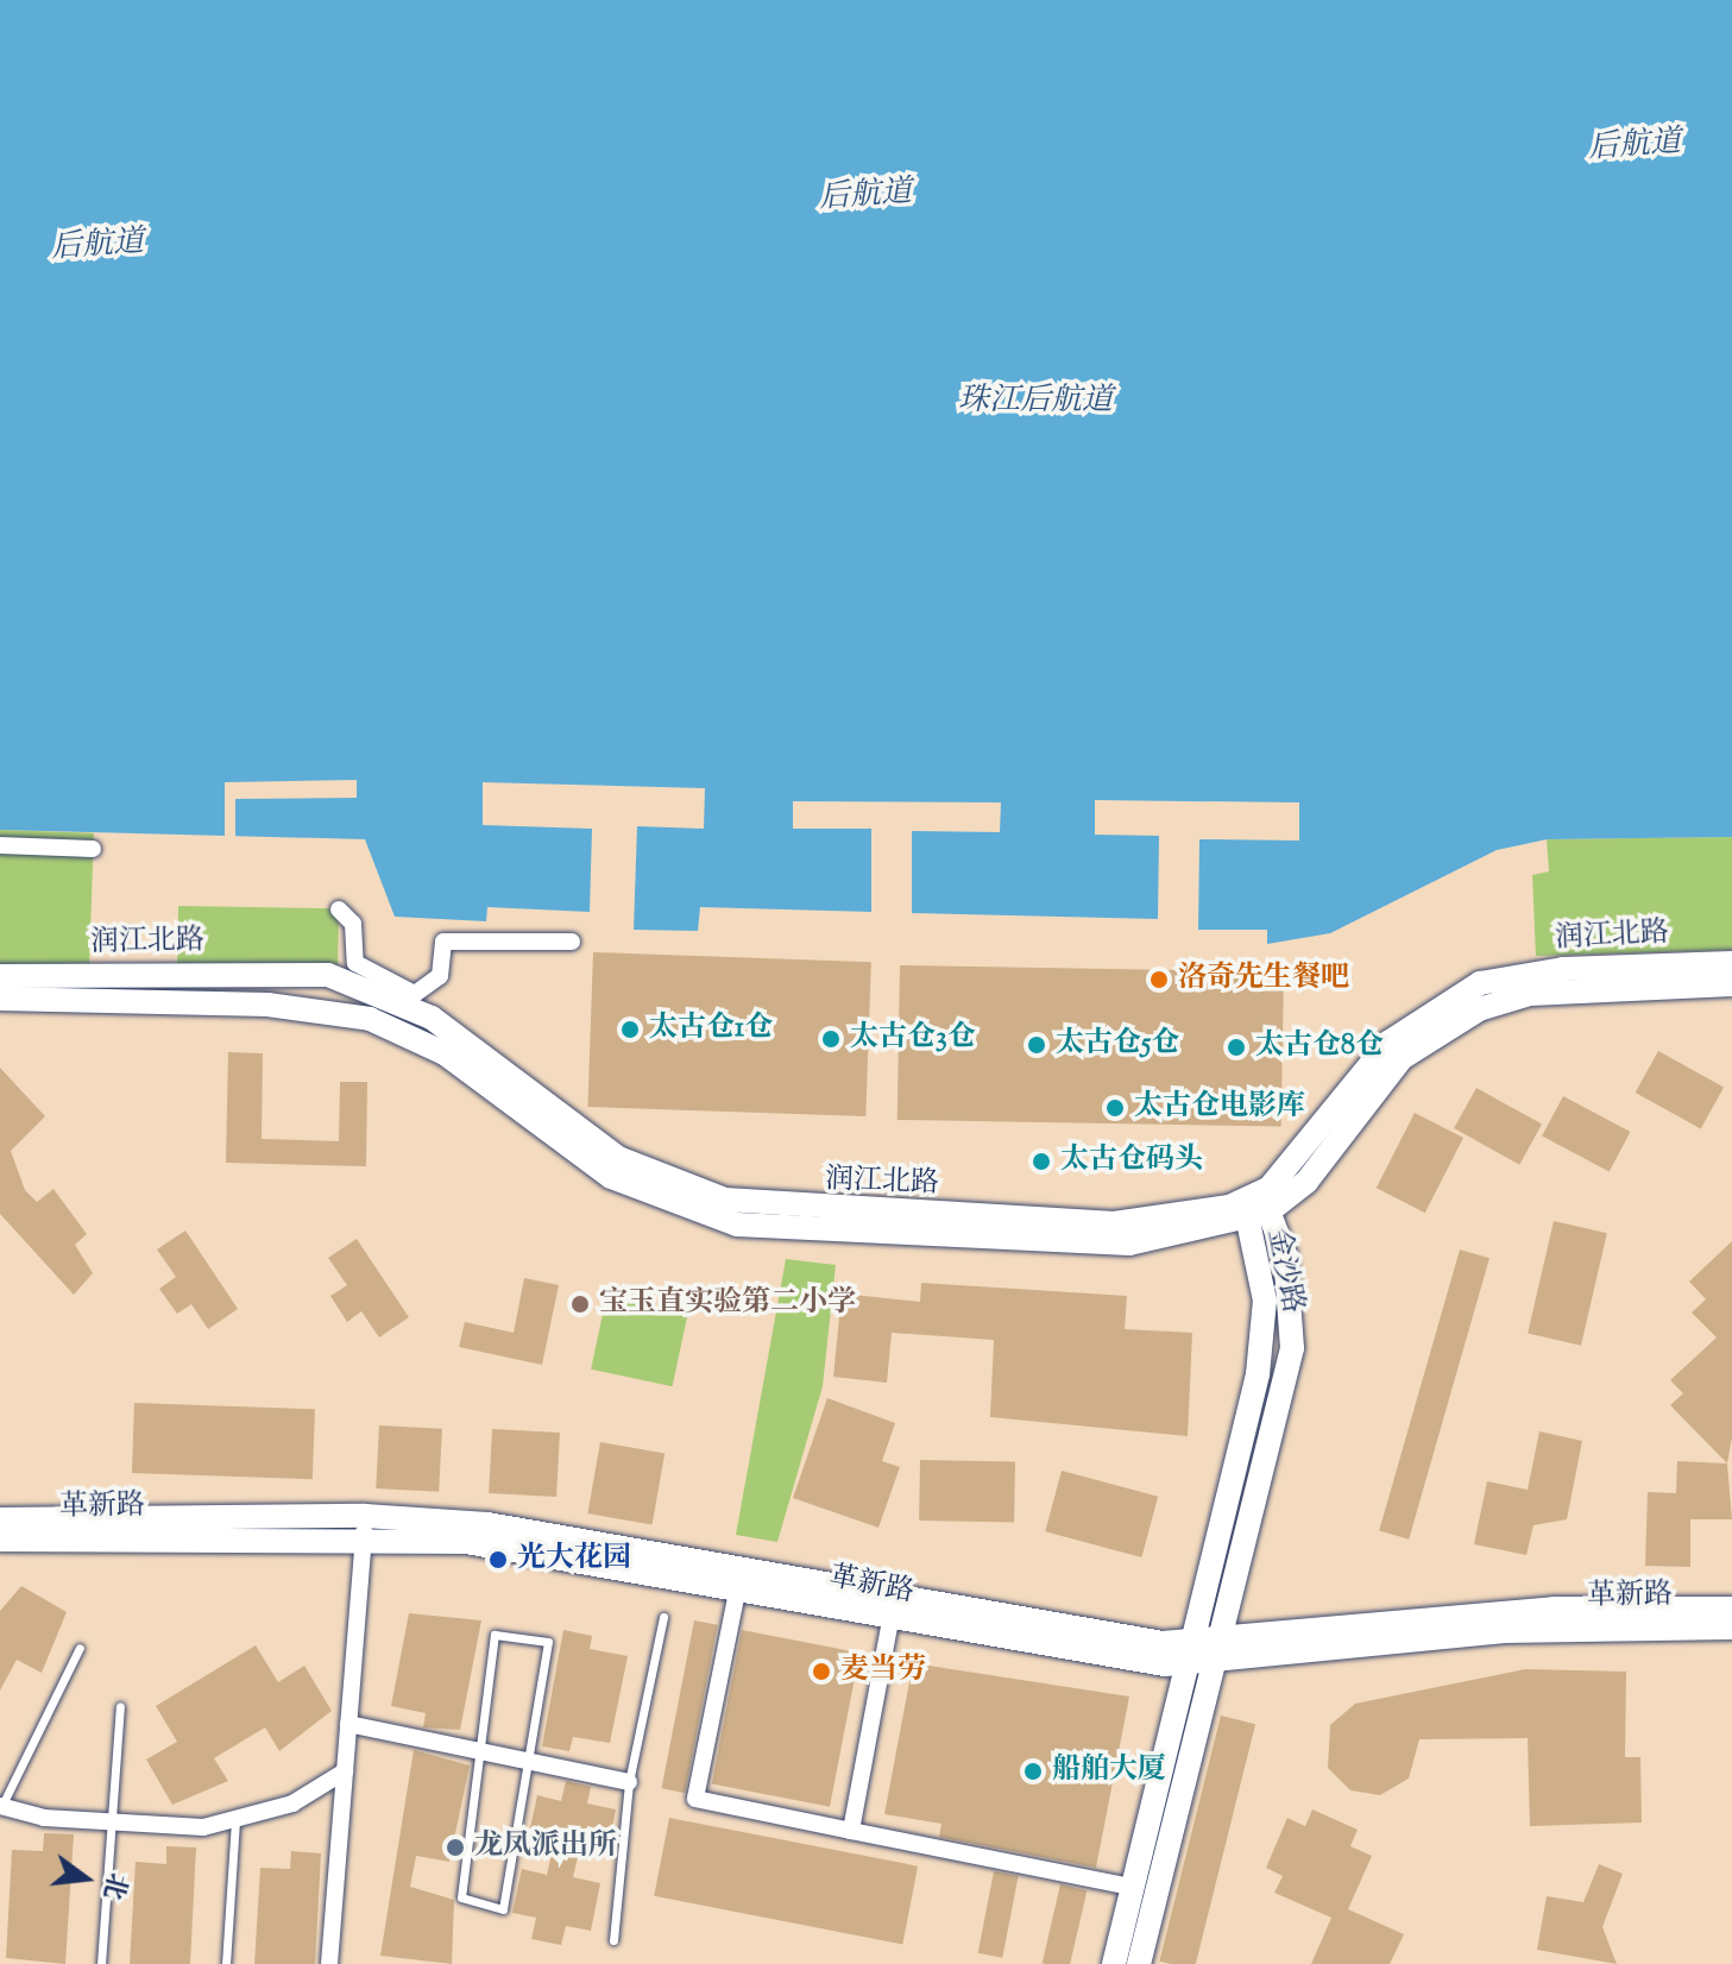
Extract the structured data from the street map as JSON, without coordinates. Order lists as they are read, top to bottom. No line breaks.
{"streets":{"street":["润江北路","金沙路","革新路"]},"crossings":[["润江北路","金沙路"],["金沙路","革新路"]],"water":["后航道","珠江后航道"],"places":["洛奇先生餐吧","太古仓1仓","太古仓3仓","太古仓5仓","太古仓8仓","太古仓电影库","太古仓码头","宝玉直实验第二小学","光大花园","麦当劳","船舶大厦","龙凤派出所"],"north":"right"}
